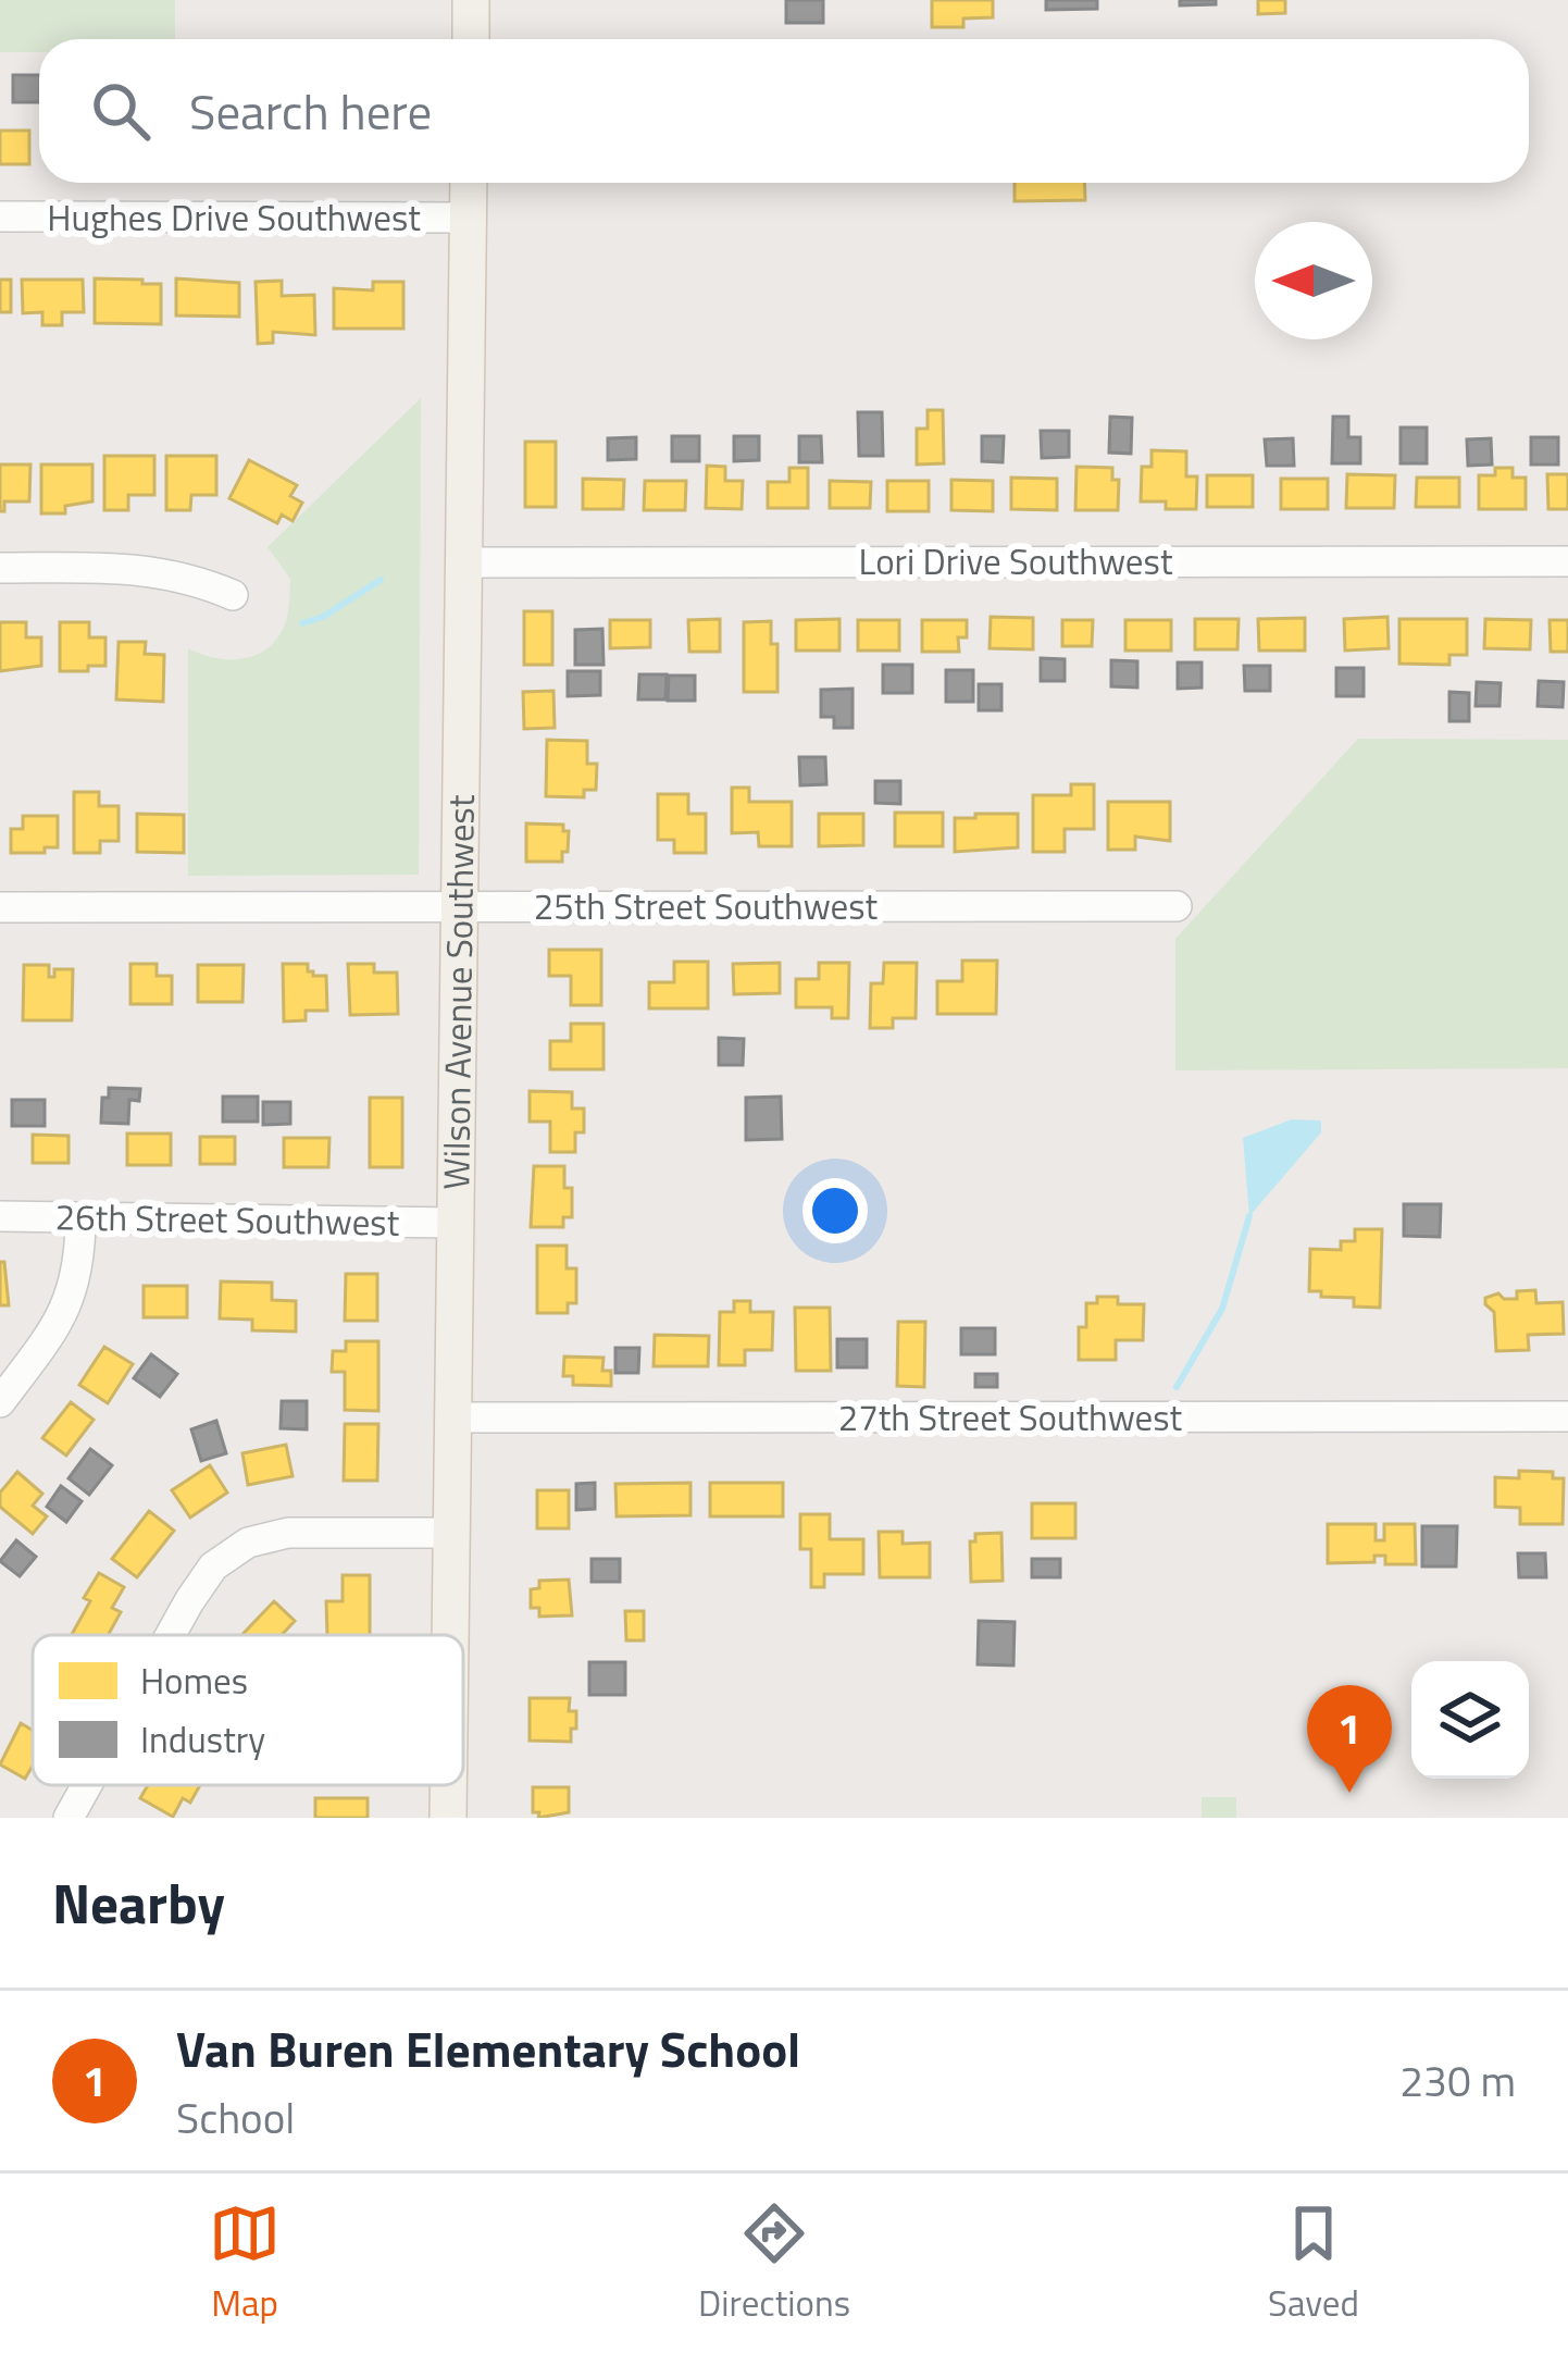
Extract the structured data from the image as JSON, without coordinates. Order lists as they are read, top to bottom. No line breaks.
{"streets":{"main road":["Wilson Avenue Southwest"],"street":["Hughes Drive Southwest","Lori Drive Southwest","25th Street Southwest","26th Street Southwest","27th Street Southwest"]},"crossings":[["Hughes Drive Southwest","Wilson Avenue Southwest"],["Lori Drive Southwest","Wilson Avenue Southwest"],["25th Street Southwest","Wilson Avenue Southwest"],["Wilson Avenue Southwest","26th Street Southwest"],["Wilson Avenue Southwest","27th Street Southwest"]],"legend":["Homes","Industry"],"north":"left","page":{"search":"Search here","pins":"1","heading":"Nearby","list":[{"mark":"1","name":"Van Buren Elementary School","note":"School","value":"230 m"}],"nav":["Map","Directions","Saved"]}}
